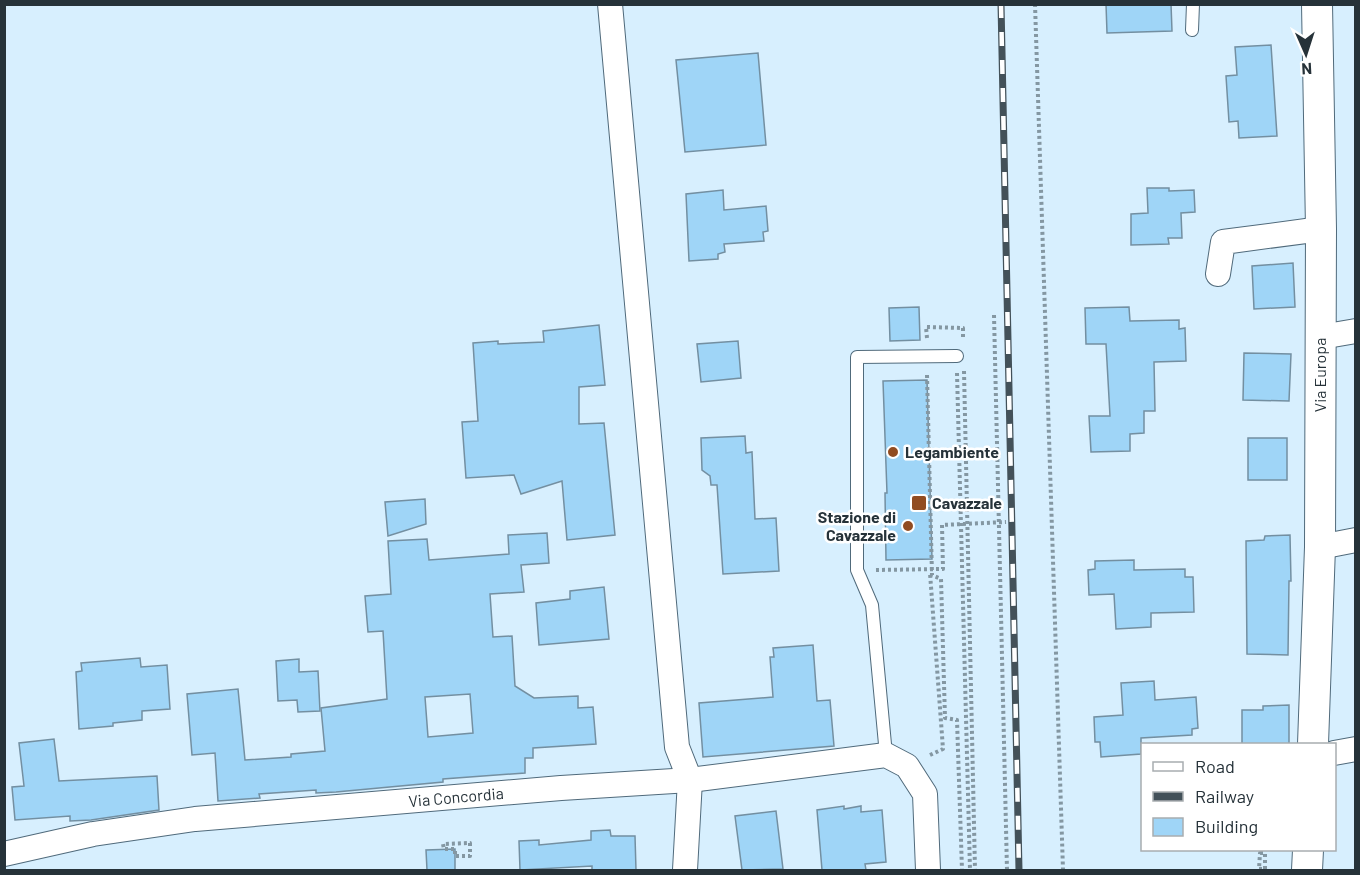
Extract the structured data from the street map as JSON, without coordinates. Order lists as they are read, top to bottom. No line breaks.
{"streets":{"street":["Via Europa","Via Concordia"]},"places":{"other":["Legambiente","Stazione di Cavazzale"],"transit":["Cavazzale"]},"legend":["Road","Railway","Building"],"north":"bottom"}
